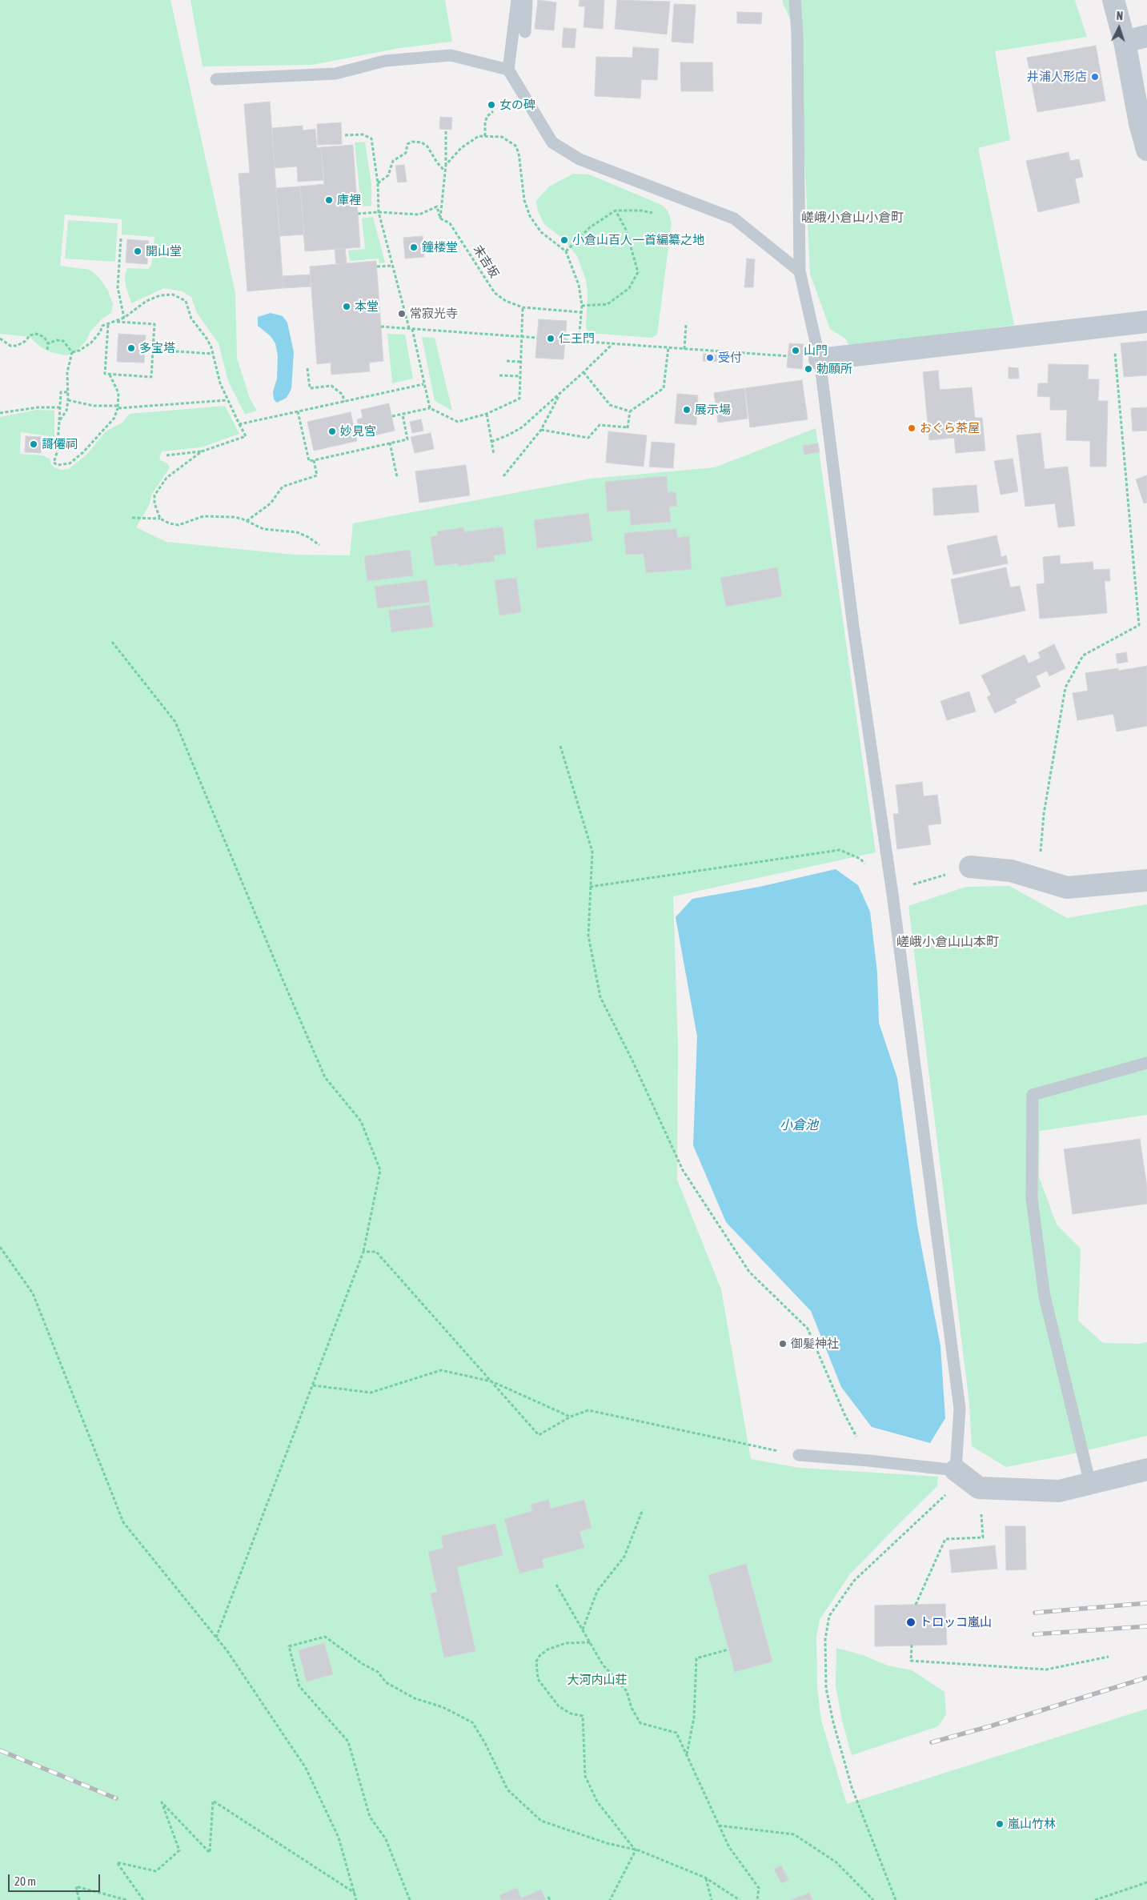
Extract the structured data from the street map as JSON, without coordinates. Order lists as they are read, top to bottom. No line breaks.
{"streets":{"path":["末吉坂"]},"districts":["嵯峨小倉山小倉町","嵯峨小倉山山本町"],"water":["小倉池"],"parks":["大河内山荘"],"places":["井浦人形店","女の碑","庫裡","小倉山百人一首編纂之地","鐘楼堂","開山堂","本堂","常寂光寺","仁王門","多宝塔","山門","受付","勅願所","展示場","おぐら茶屋","妙見宮","謌僊祠","御髪神社","トロッコ嵐山","嵐山竹林"],"scale_bar":"20 m","north":"top"}
